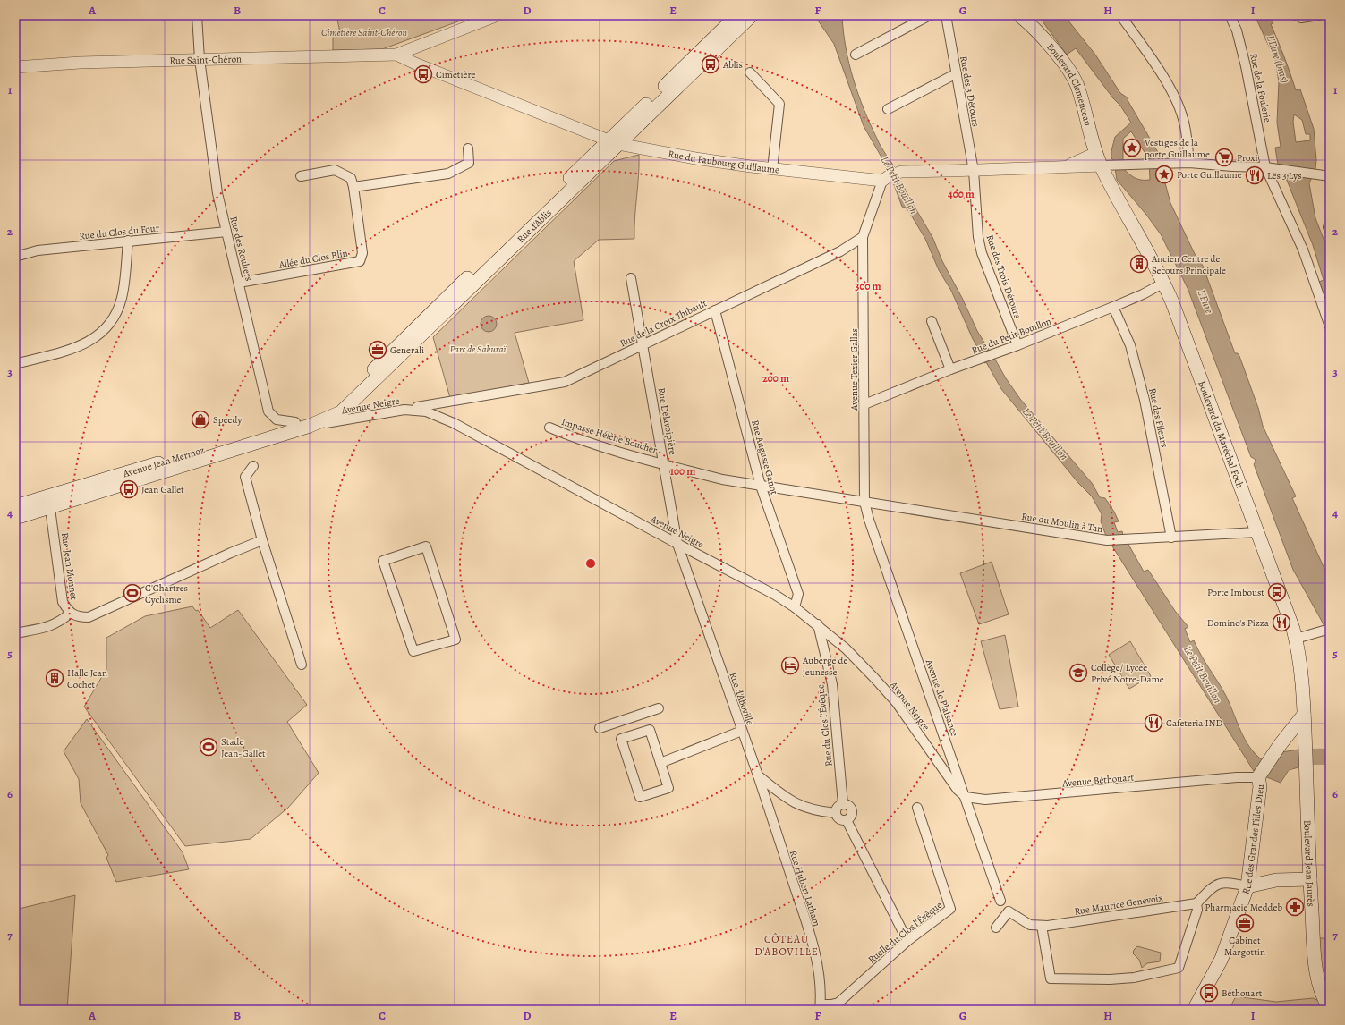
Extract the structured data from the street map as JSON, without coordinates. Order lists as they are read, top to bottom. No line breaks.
{"streets":{"main road":["Boulevard Clemenceau","Rue d'Ablis","Boulevard du Maréchal Foch","Avenue Jean Mermoz","Rue des Grandes Filles Dieu","Boulevard Jean Jaurès"],"street":["Rue Saint-Chéron","Rue de la Foulerie","Rue des 3 Détours","Rue du Faubourg Guillaume","Rue du Clos du Four","Rue des Rouliers","Allée du Clos Blin","Rue des Trois Détours","Rue de la Croix Thibault","Rue du Petit Bouillon","Avenue Texier Gallas","Avenue Neigre","Rue des Fileurs","Rue Delavoipière","Impasse Hélène Boucher","Rue Auguste Ganot","Rue du Moulin à Tan","Rue Jean Monnet","Avenue de Plaisance","Rue d'Aboville","Rue du Clos l'Évêque","Avenue Béthouart","Rue Hubert Latham","Rue Maurice Genevoix","Ruelle du Clos l'Évêque"]},"crossings":[["Rue Saint-Chéron","Rue du Faubourg Guillaume"],["Rue Saint-Chéron","Rue des Rouliers"],["Boulevard Clemenceau","Rue du Faubourg Guillaume"],["Boulevard Clemenceau","Boulevard du Maréchal Foch"],["Rue des 3 Détours","Rue du Faubourg Guillaume"],["Rue des 3 Détours","Rue des Trois Détours"],["Rue du Faubourg Guillaume","Rue d'Ablis"],["Rue du Faubourg Guillaume","Rue des Trois Détours"],["Rue du Faubourg Guillaume","Boulevard du Maréchal Foch"],["Rue d'Ablis","Avenue Neigre"],["Rue d'Ablis","Avenue Jean Mermoz"],["Rue du Clos du Four","Rue des Rouliers"],["Rue des Rouliers","Allée du Clos Blin"],["Rue des Rouliers","Avenue Jean Mermoz"],["Rue des Trois Détours","Rue du Petit Bouillon"],["Rue de la Croix Thibault","Avenue Texier Gallas"],["Rue de la Croix Thibault","Avenue Neigre"],["Rue de la Croix Thibault","Rue Delavoipière"],["Rue de la Croix Thibault","Rue Auguste Ganot"],["Rue du Petit Bouillon","Avenue Texier Gallas"],["Rue du Petit Bouillon","Rue des Fileurs"],["Rue du Petit Bouillon","Boulevard du Maréchal Foch"],["Avenue Texier Gallas","Rue du Moulin à Tan"],["Avenue Texier Gallas","Avenue de Plaisance"],["Avenue Neigre","Rue Delavoipière"],["Avenue Neigre","Rue Auguste Ganot"],["Avenue Neigre","Avenue Jean Mermoz"],["Avenue Neigre","Avenue de Plaisance"],["Avenue Neigre","Rue d'Aboville"],["Avenue Neigre","Rue du Clos l'Évêque"],["Avenue Neigre","Avenue Béthouart"],["Rue des Fileurs","Rue du Moulin à Tan"],["Rue Delavoipière","Impasse Hélène Boucher"],["Rue Delavoipière","Rue d'Aboville"],["Boulevard du Maréchal Foch","Rue du Moulin à Tan"],["Boulevard du Maréchal Foch","Rue des Grandes Filles Dieu"],["Boulevard du Maréchal Foch","Boulevard Jean Jaurès"],["Impasse Hélène Boucher","Rue Auguste Ganot"],["Impasse Hélène Boucher","Rue du Moulin à Tan"],["Rue Auguste Ganot","Rue du Moulin à Tan"],["Avenue Jean Mermoz","Rue Jean Monnet"],["Rue du Moulin à Tan","Avenue de Plaisance"],["Avenue de Plaisance","Avenue Béthouart"],["Rue d'Aboville","Rue Hubert Latham"],["Avenue Béthouart","Rue des Grandes Filles Dieu"],["Rue des Grandes Filles Dieu","Boulevard Jean Jaurès"],["Rue Hubert Latham","Ruelle du Clos l'Évêque"]],"districts":["CÔTEAU D'ABOVILLE"],"water":["L'Eure (bras)","Le Petit Bouillon","L'Eure"],"parks":["Cimetière Saint-Chéron","Parc de Sakuraï"],"places":{"bus stop":["Ablis","Cimetière","Jean Gallet","Porte Imboust","Béthouart"],"place":["Vestiges de la porte Guillaume","Porte Guillaume"],"supermarket":["Proxi"],"restaurant":["Les 3 Lys","Domino's Pizza","Cafeteria IND"],"building":["Ancien Centre de Secours Principale","Halle Jean Cochet"],"office":["Generali","Cabinet Margottin"],"shop":["Speedy"],"sports":["C'Chartres Cyclisme","Stade Jean-Gallet"],"hotel":["Auberge de jeunesse"],"school or university":["Collège/ Lycée Privé Notre-Dame"],"pharmacy":["Pharmacie Meddeb"]},"grid":{"columns":["A","B","C","D","E","F","G","H","I"],"rows":["1","2","3","4","5","6","7"]},"rings":["400 m","300 m","200 m","100 m"]}
